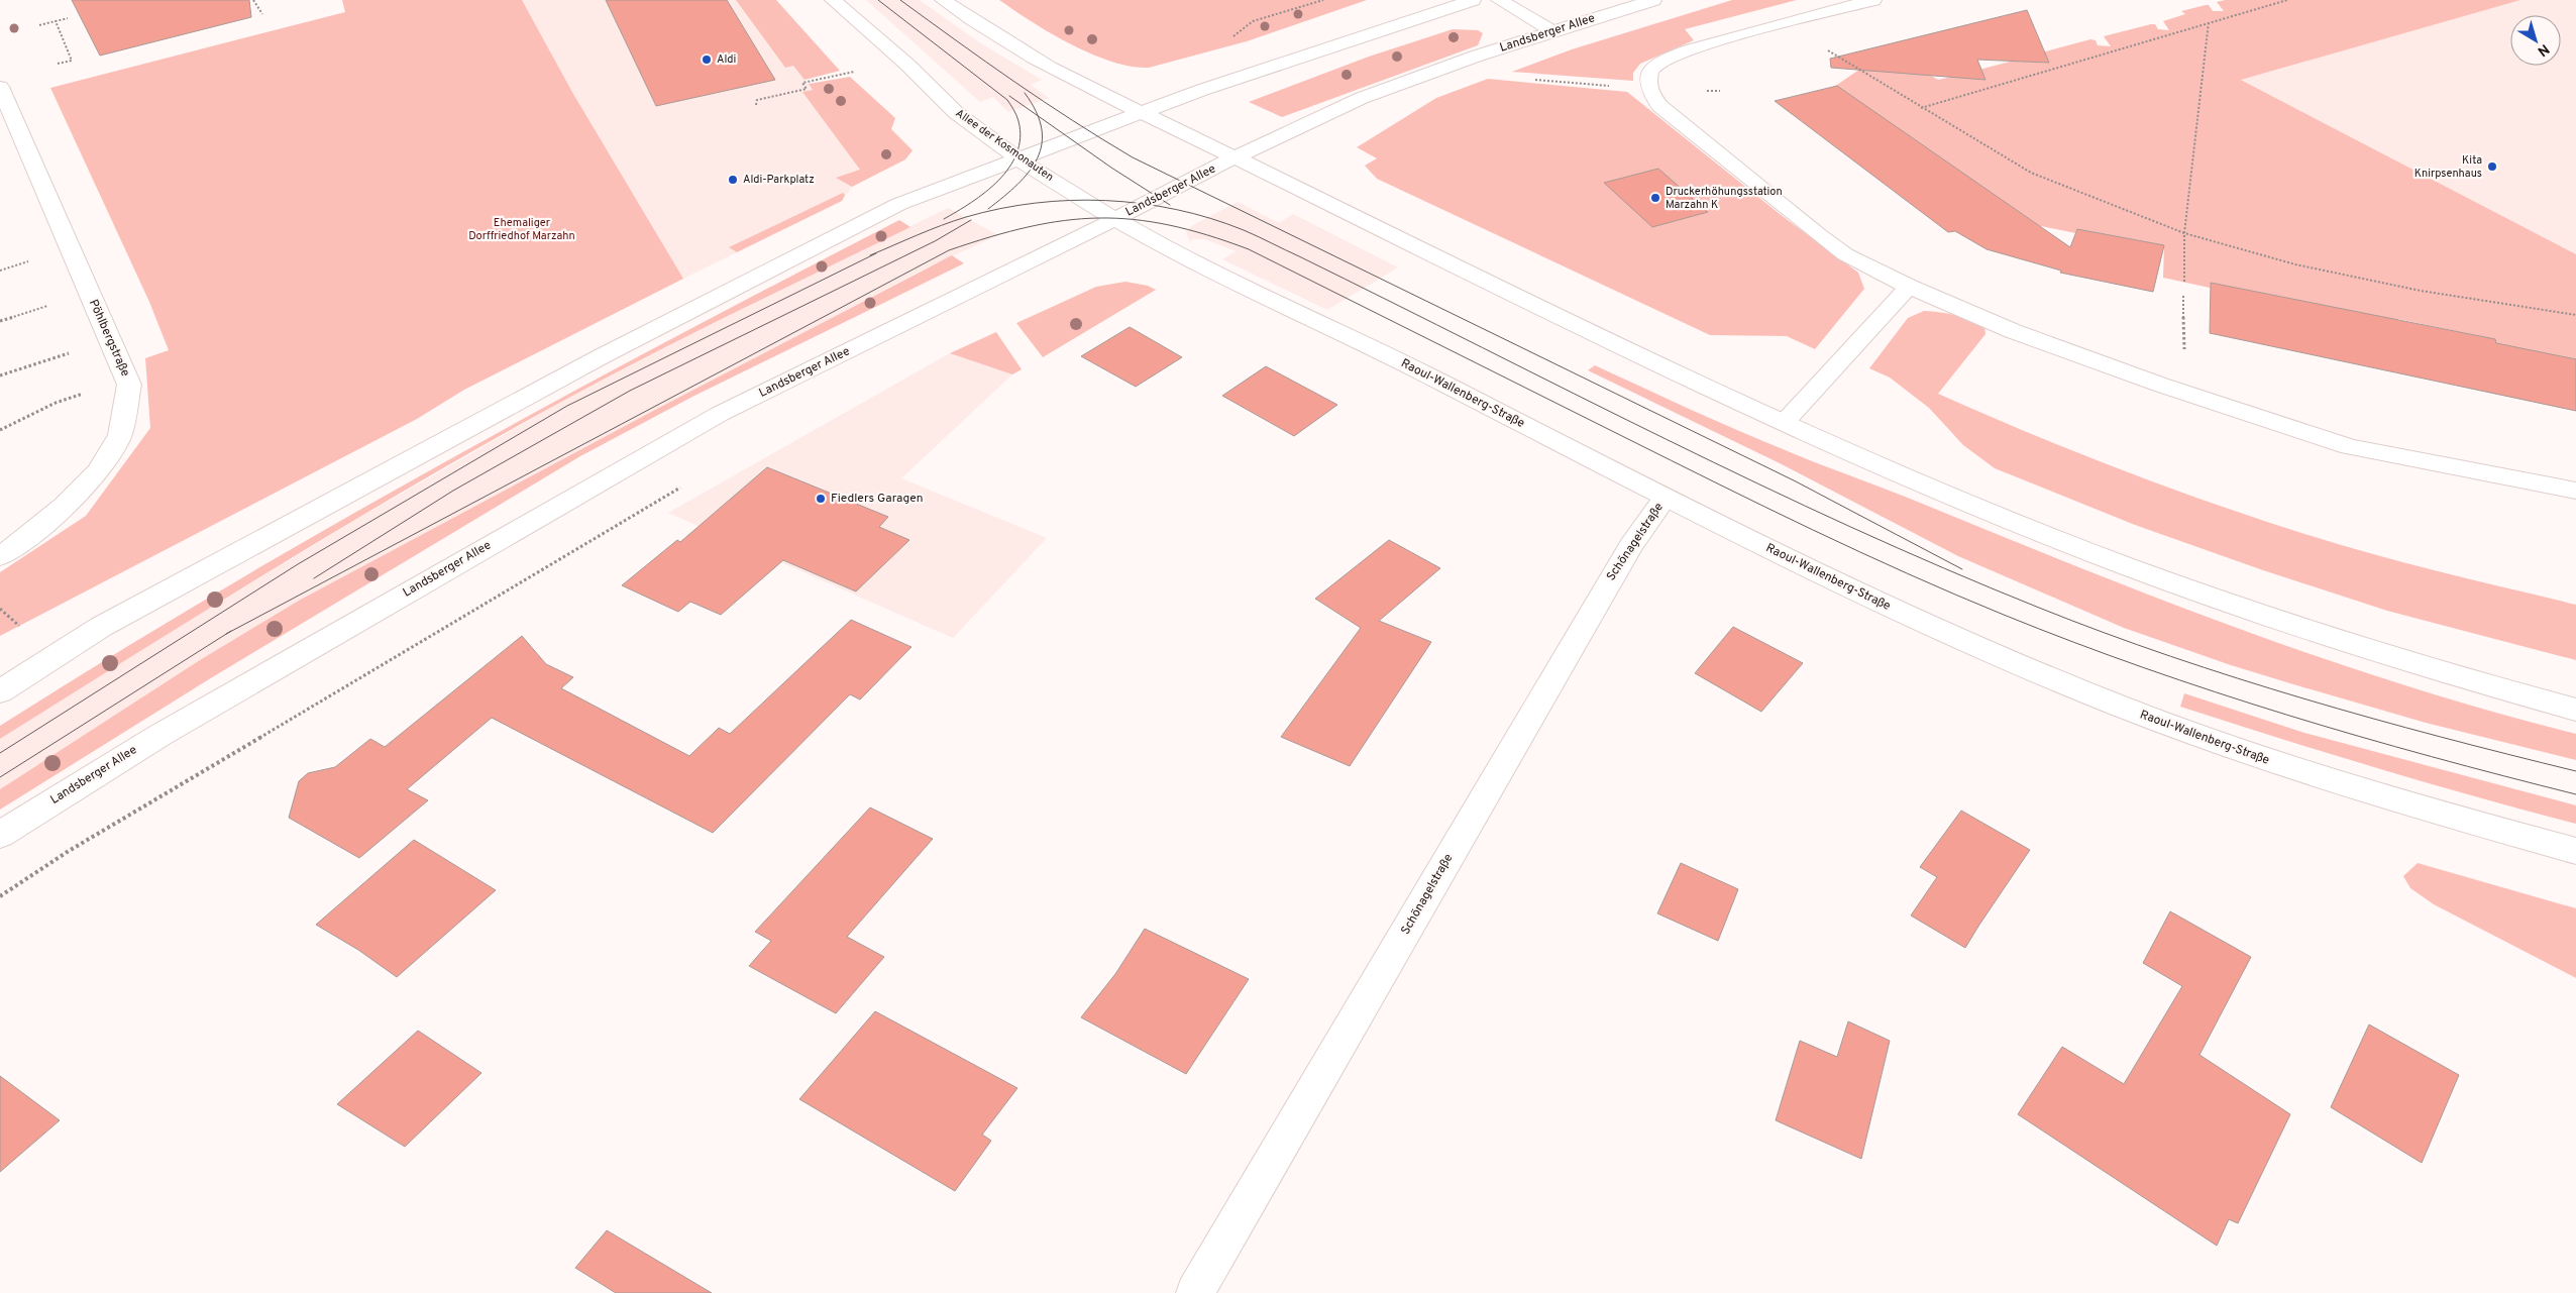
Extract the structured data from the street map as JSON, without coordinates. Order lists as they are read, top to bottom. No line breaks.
{"streets":{"main road":["Landsberger Allee","Allee der Kosmonauten","Pöhlbergstraße","Raoul-Wallenberg-Straße","Schönagelstraße"]},"crossings":[["Landsberger Allee","Allee der Kosmonauten"],["Landsberger Allee","Raoul-Wallenberg-Straße"],["Allee der Kosmonauten","Raoul-Wallenberg-Straße"],["Raoul-Wallenberg-Straße","Schönagelstraße"]],"parks":["Ehemaliger Dorffriedhof Marzahn"],"places":["Aldi","Kita Knirpsenhaus","Aldi-Parkplatz","Druckerhöhungsstation Marzahn K","Fiedlers Garagen"],"north":"bottom right"}
